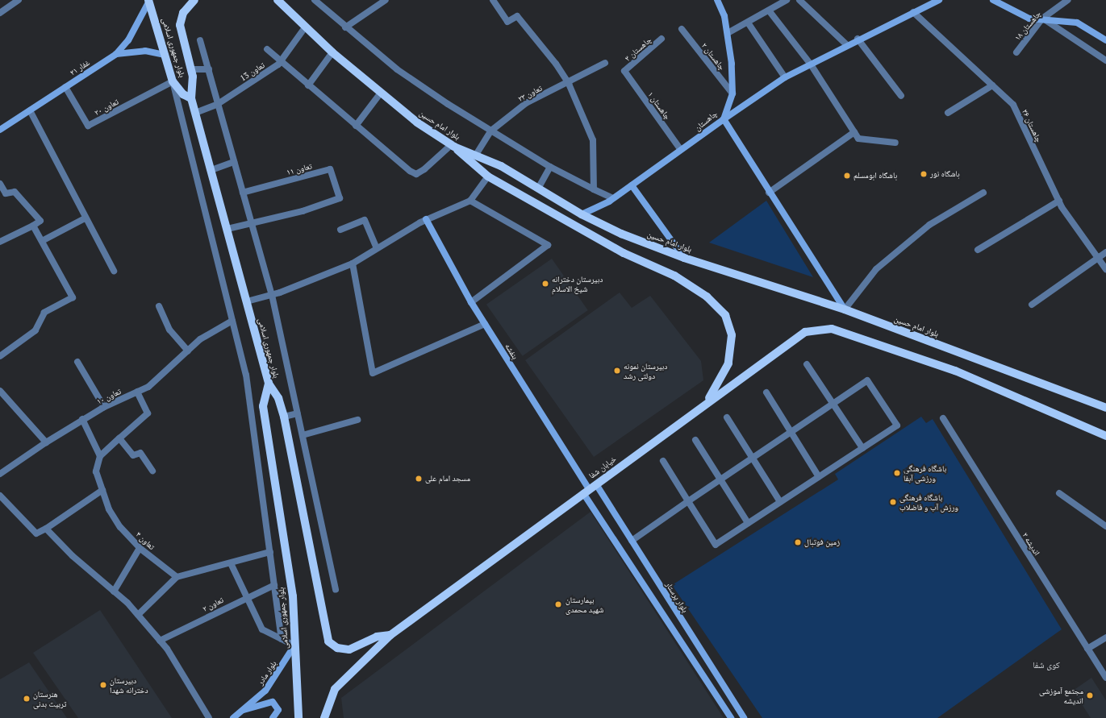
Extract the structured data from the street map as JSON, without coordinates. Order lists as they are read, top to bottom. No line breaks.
{"streets":{"main road":["بلوار جمهوری اسلامی","بلوار امام حسین","خیابان شفا"],"street":["چاهستان ۱۸","چاهستان ۳","چاهستان ۲","غفار ۲۱","تعاون 13","تعاون ۲۳","چاهستان ۱","تعاون ۲۰","چاهستان","چاهستان ۲۶","تعاون ۱۱","بنفشه","تعاون ۱۰","تعاون ۴","اندیشه ۲","بلوار پرستار","تعاون ۲","بلوار مادر"]},"crossings":[["بلوار جمهوری اسلامی","غفار ۲۱"],["بلوار جمهوری اسلامی","تعاون 13"],["بلوار جمهوری اسلامی","تعاون ۲۰"],["بلوار جمهوری اسلامی","بلوار مادر"],["چاهستان ۳","چاهستان ۱"],["چاهستان ۲","چاهستان"],["غفار ۲۱","تعاون ۲۰"],["تعاون 13","بلوار امام حسین"],["تعاون ۲۳","بلوار امام حسین"],["چاهستان ۱","چاهستان"],["چاهستان","بلوار امام حسین"],["بنفشه","خیابان شفا"],["خیابان شفا","بلوار پرستار"]],"districts":["کوی شفا"],"places":["باشگاه نور","باشگاه ابومسلم","دبیرستان دخترانه شیخ الاسلام","دبیرستان نمونه دولتی رشد","باشگاه فرهنگی ورزشی آبفا","مسجد امام علی","باشگاه فرهنگی ورزش آب و فاضلاب","زمین فوتبال","بیمارستان شهید محمدی","دبیرستان دخترانه شهدا","مجتمع آموزشی اندیشه","هنرستان تربیت بدنی"]}
